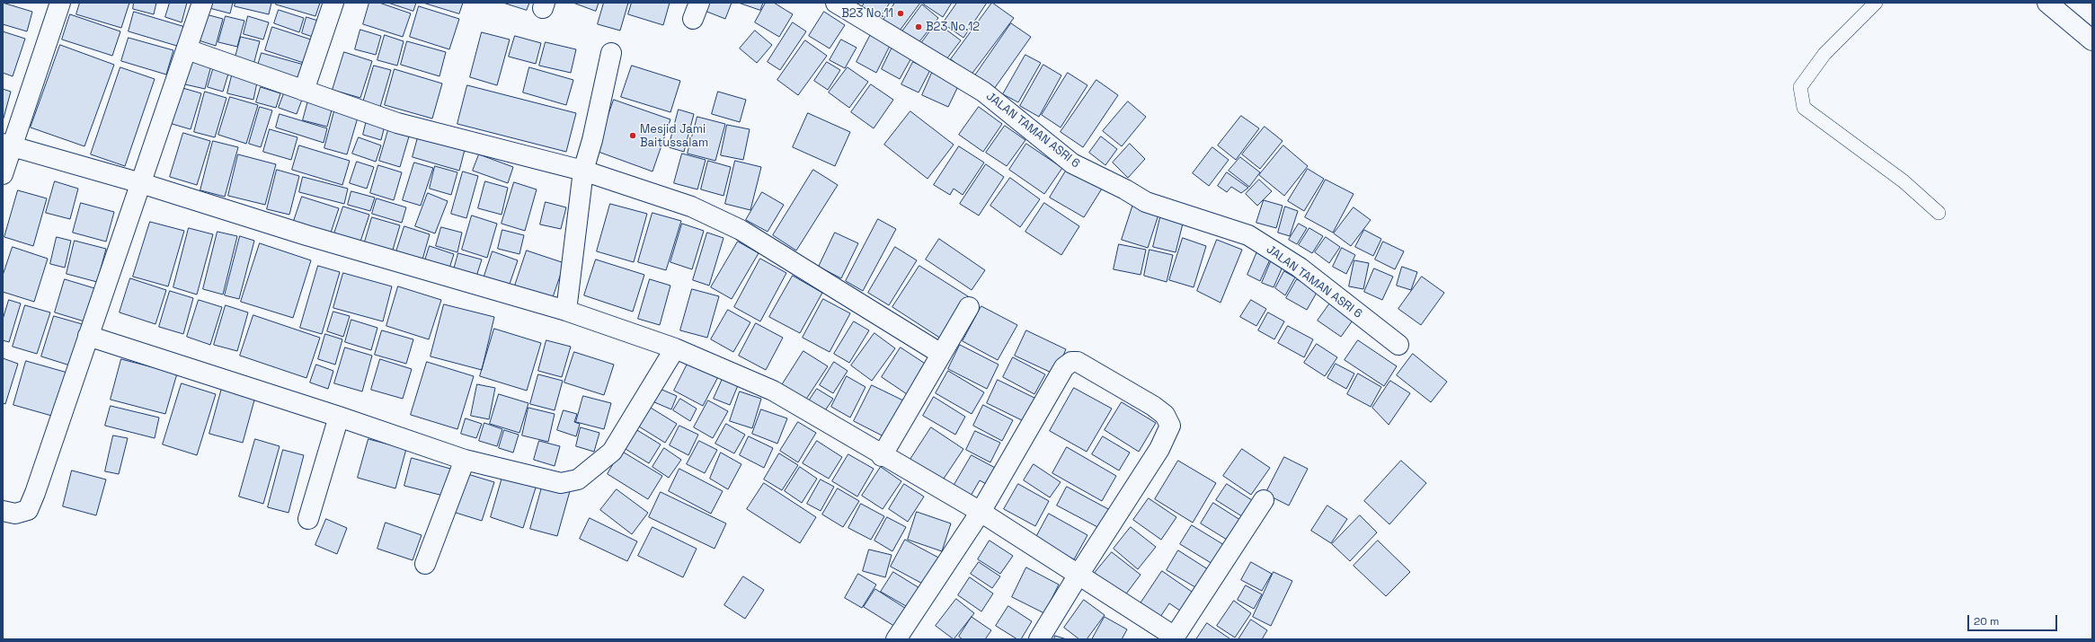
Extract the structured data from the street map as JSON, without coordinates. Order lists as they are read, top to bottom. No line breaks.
{"streets":{"street":["JALAN TAMAN ASRI 6"]},"places":["B23 No.11","B23 No.12","Mesjid Jami Baitussalam"],"scale_bar":"20 m"}
